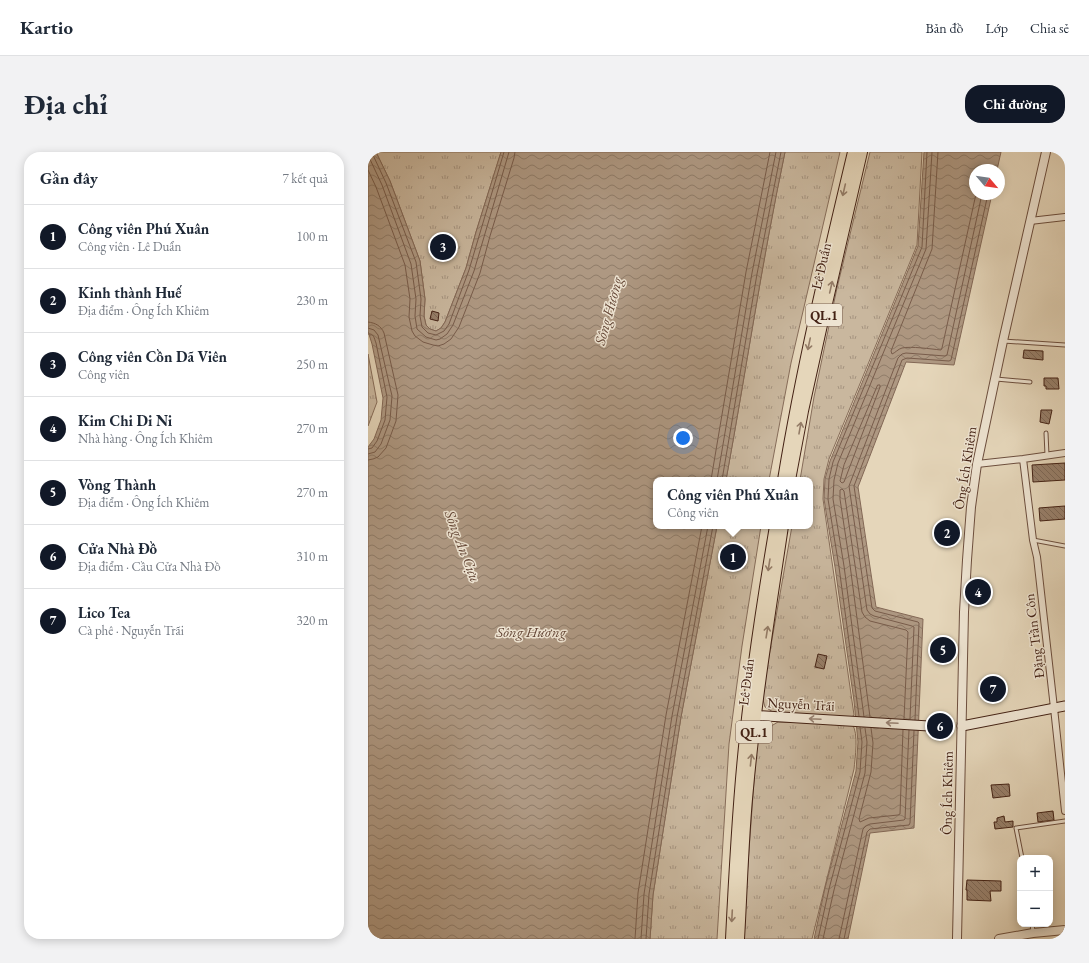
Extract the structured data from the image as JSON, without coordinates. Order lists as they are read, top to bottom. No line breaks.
{"streets":{"main road":["Lê Duẩn","QL.1","Nguyễn Trãi"],"street":["Ông Ích Khiêm","Đặng Trần Côn"]},"crossings":[["Lê Duẩn","Nguyễn Trãi"]],"one_way":["Nguyễn Trãi"],"water":["Sông Hương","Sông An Cựu"],"north":"bottom right","page":{"header":"Kartio","nav":["Bản đồ","Lớp","Chia sẻ"],"buttons":"Chỉ đường","title":"Địa chỉ","heading":["Gần đây","7 kết quả"],"list":[{"mark":"1","name":"Công viên Phú Xuân","note":"Công viên · Lê Duẩn","value":"100 m"},{"mark":"2","name":"Kinh thành Huế","note":"Địa điểm · Ông Ích Khiêm","value":"230 m"},{"mark":"3","name":"Công viên Cồn Dã Viên","note":"Công viên","value":"250 m"},{"mark":"4","name":"Kim Chi Di Ni","note":"Nhà hàng · Ông Ích Khiêm","value":"270 m"},{"mark":"5","name":"Vòng Thành","note":"Địa điểm · Ông Ích Khiêm","value":"270 m"},{"mark":"6","name":"Cửa Nhà Đồ","note":"Địa điểm · Cầu Cửa Nhà Đồ","value":"310 m"},{"mark":"7","name":"Lico Tea","note":"Cà phê · Nguyễn Trãi","value":"320 m"}],"pins":["3","2","1","4","5","7","6"],"popup":["Công viên Phú Xuân","Công viên"],"map_buttons":["+","−"]}}
